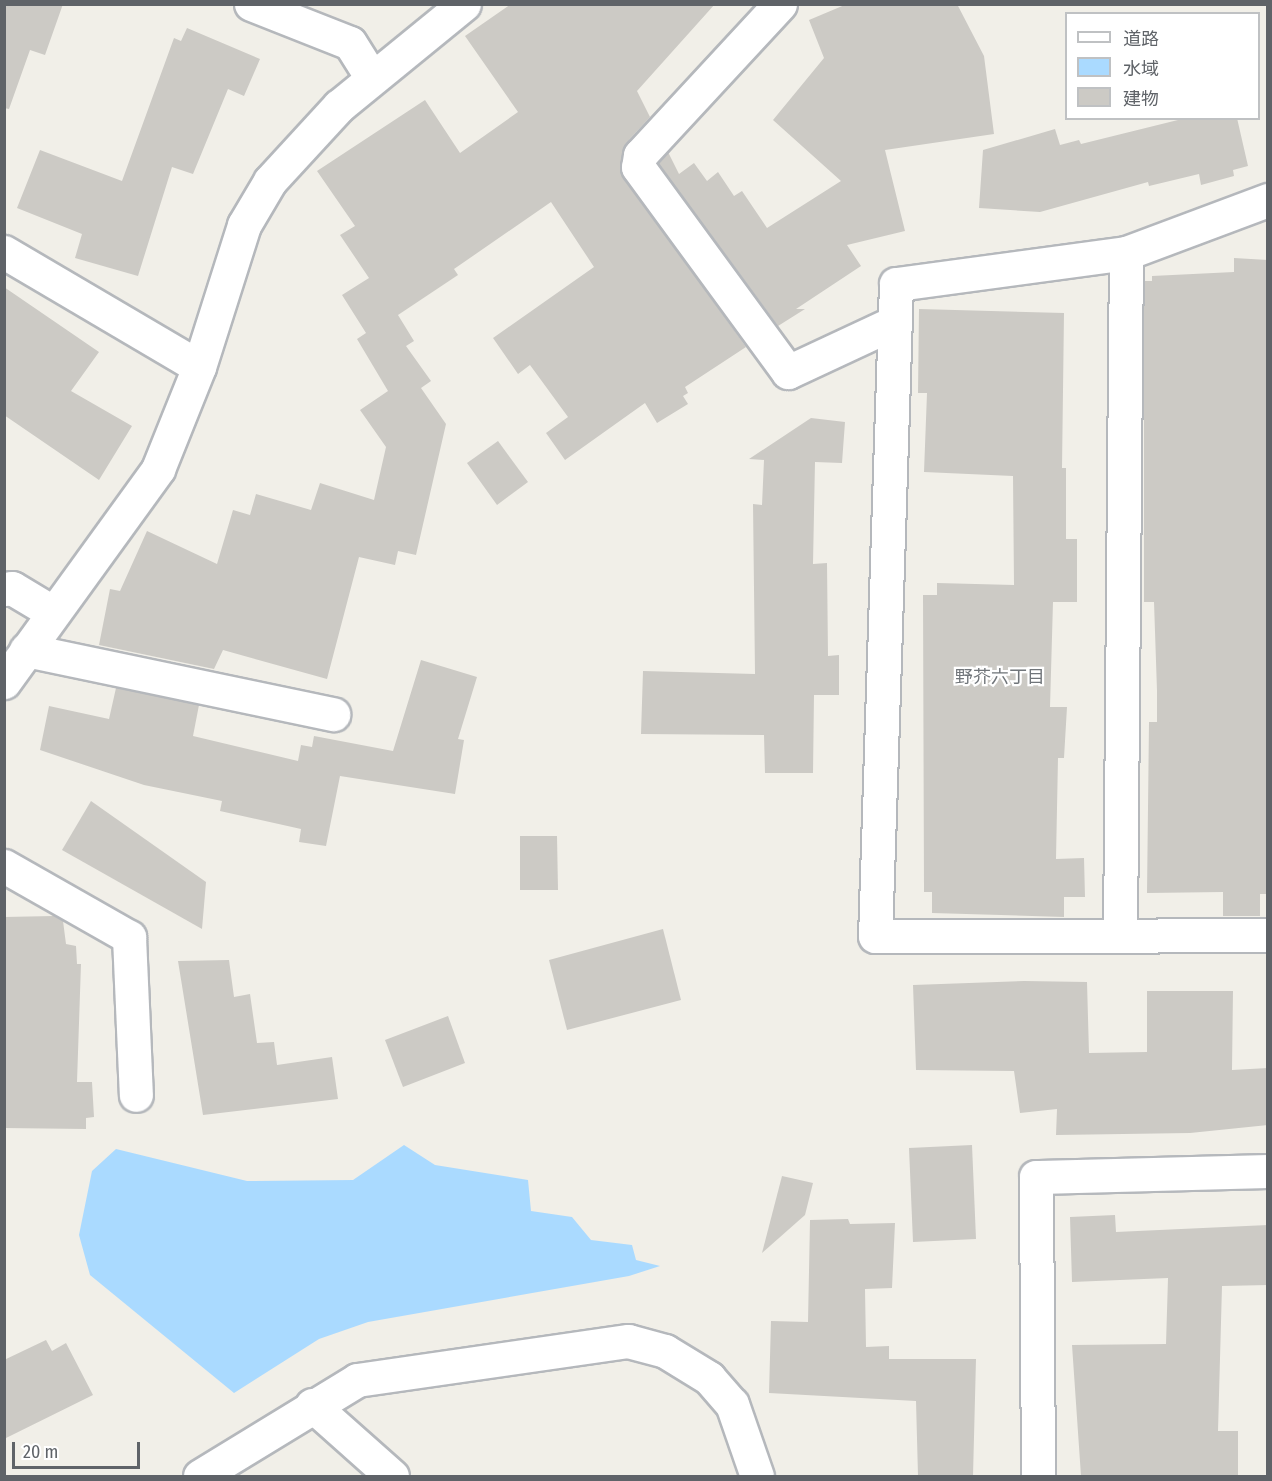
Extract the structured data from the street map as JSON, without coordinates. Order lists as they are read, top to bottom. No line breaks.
{"districts":["野芥六丁目"],"legend":["道路","水域","建物"],"scale_bar":"20 m"}
